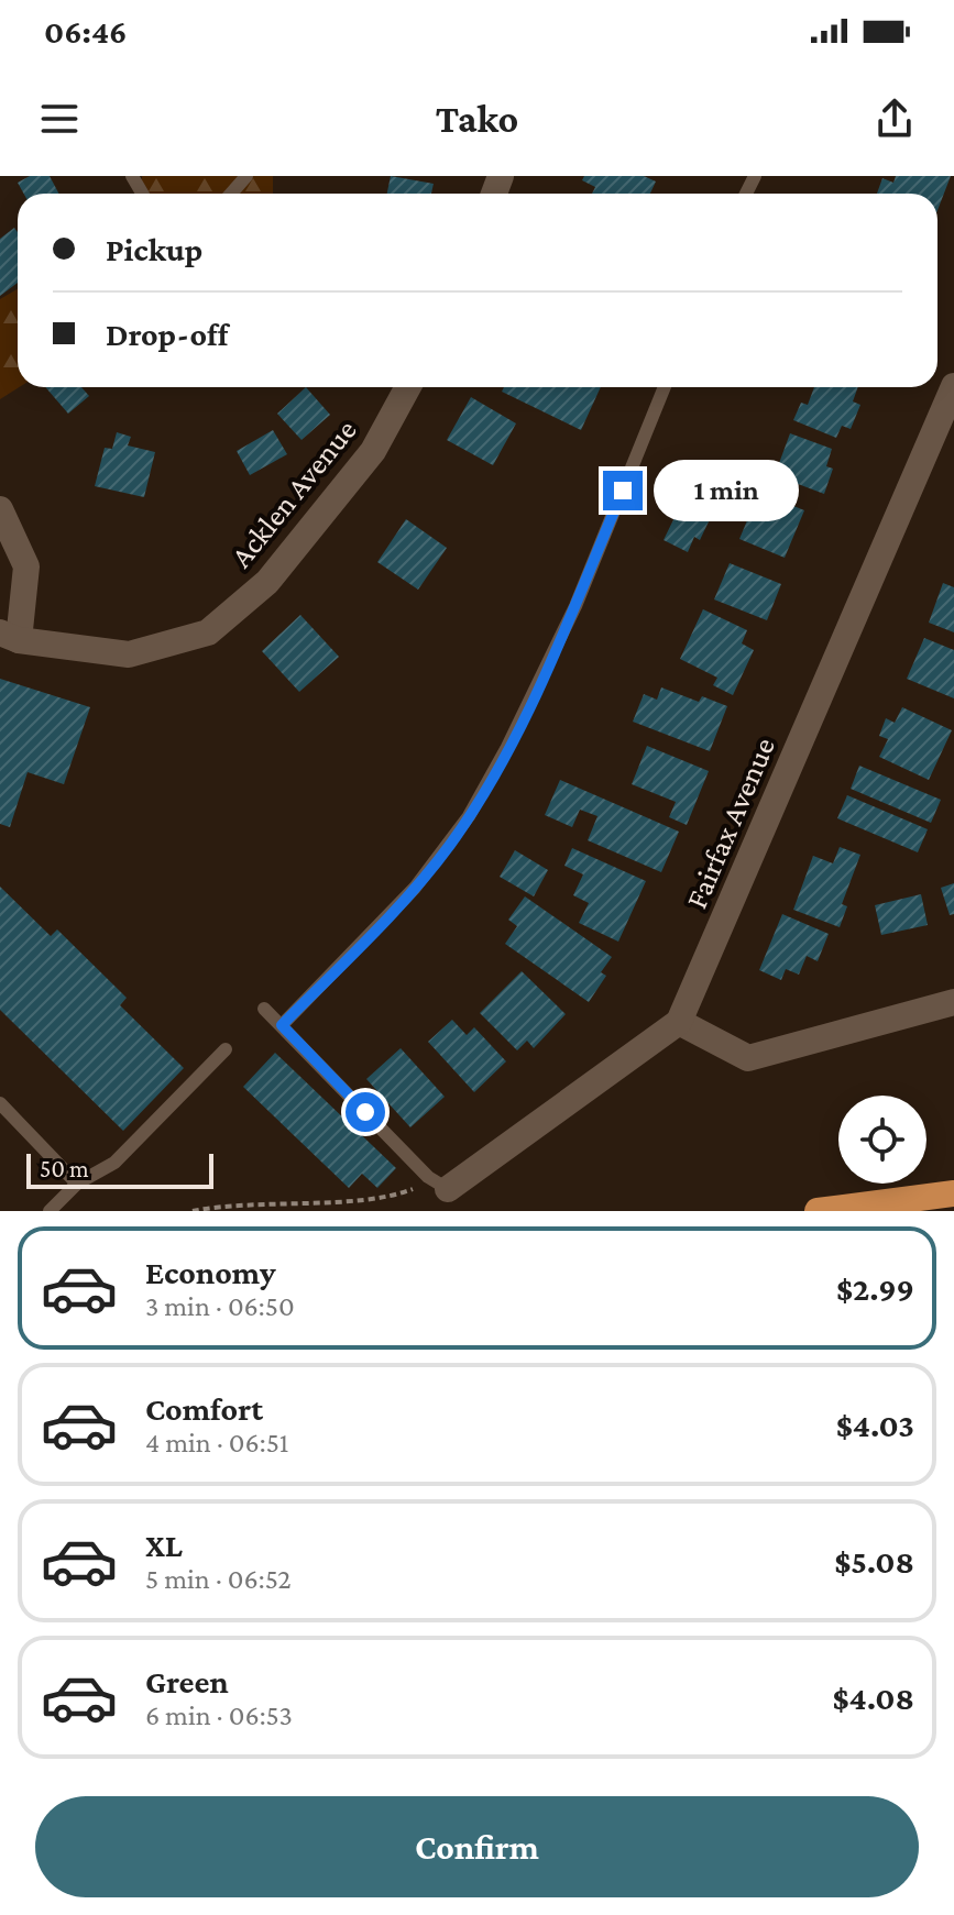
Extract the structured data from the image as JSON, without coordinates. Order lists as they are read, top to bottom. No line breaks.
{"streets":{"street":["Acklen Avenue","Fairfax Avenue"]},"scale_bar":"50 m","page":{"status":"06:46","header":"Tako","banner":["Pickup","Drop-off"],"bubble":"1 min","scale":"50 m","list":[{"name":"Economy","note":"3 min · 06:50","value":"$2.99"},{"name":"Comfort","note":"4 min · 06:51","value":"$4.03"},{"name":"XL","note":"5 min · 06:52","value":"$5.08"},{"name":"Green","note":"6 min · 06:53","value":"$4.08"}],"buttons":"Confirm"}}
